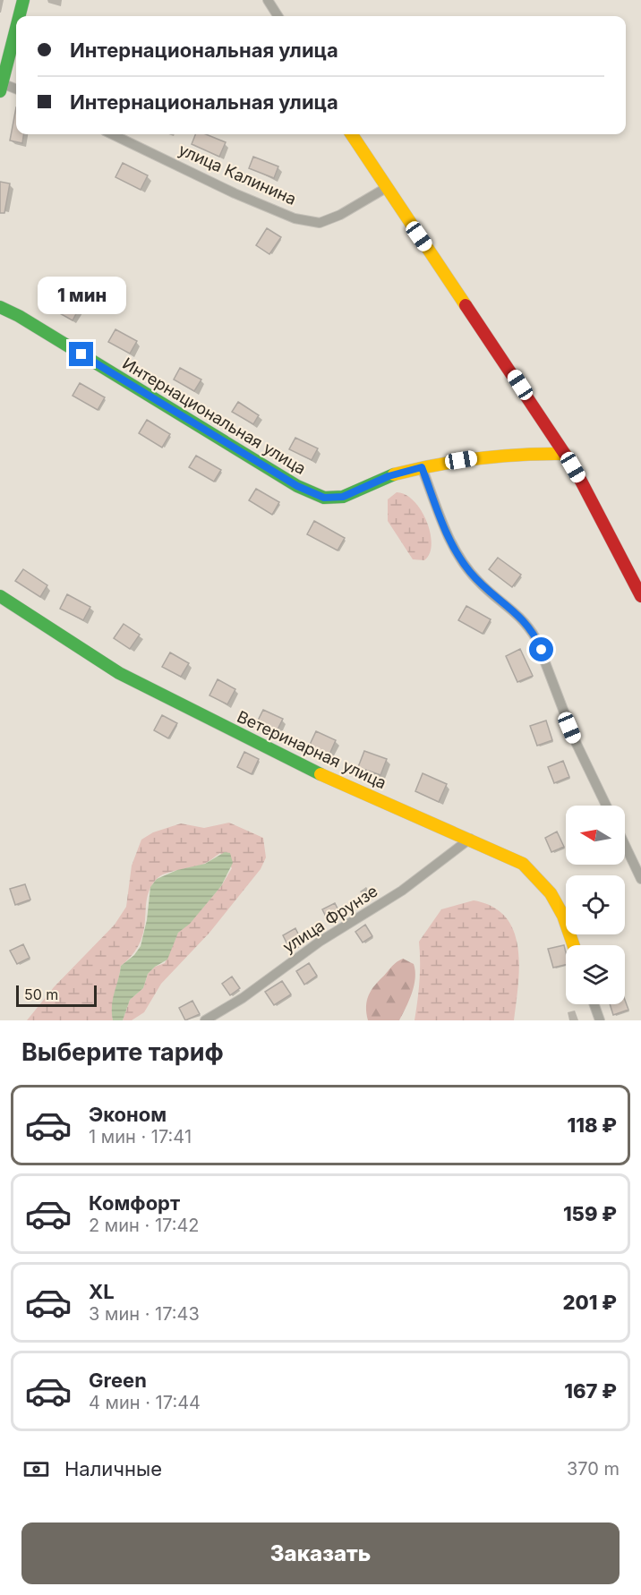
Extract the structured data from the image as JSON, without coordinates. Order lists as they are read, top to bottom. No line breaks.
{"streets":{"street":["улица Калинина","Интернациональная улица","Ветеринарная улица","улица Фрунзе"]},"crossings":[["Ветеринарная улица","улица Фрунзе"]],"scale_bar":"50 m","north":"left","page":{"banner":["Интернациональная улица","Интернациональная улица"],"bubble":"1 мин","scale":"50 m","heading":"Выберите тариф","list":[{"name":"Эконом","note":"1 мин · 17:41","value":"118 ₽"},{"name":"Комфорт","note":"2 мин · 17:42","value":"159 ₽"},{"name":"XL","note":"3 мин · 17:43","value":"201 ₽"},{"name":"Green","note":"4 мин · 17:44","value":"167 ₽"}],"pay":["Наличные","370 m"],"buttons":"Заказать"}}
